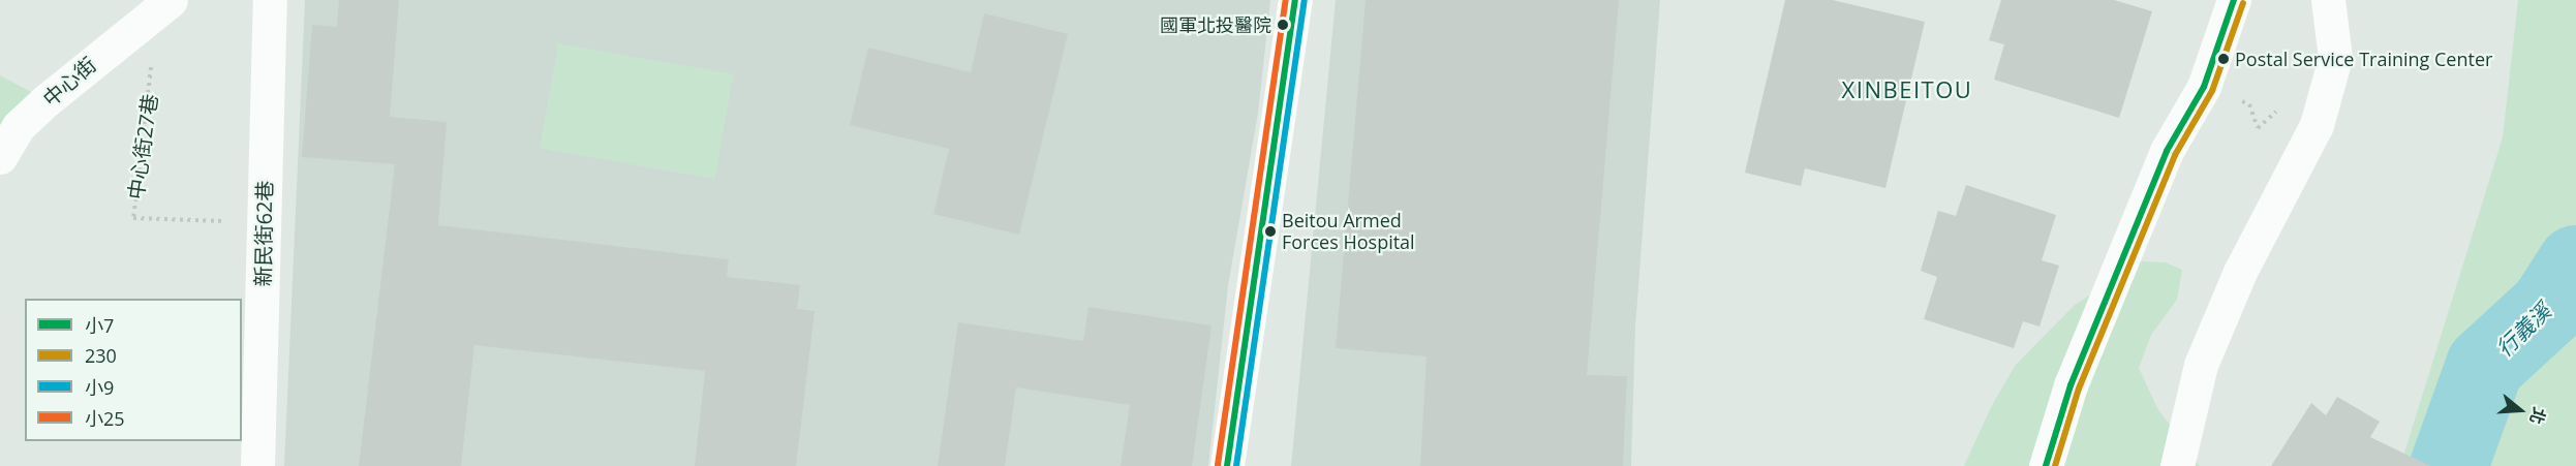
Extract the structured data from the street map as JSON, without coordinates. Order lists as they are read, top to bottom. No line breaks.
{"streets":{"street":["中心街","新民街62巷"],"path":["中心街27巷"]},"crossings":[["中心街","中心街27巷"],["中心街27巷","新民街62巷"]],"districts":["XINBEITOU"],"water":["行義溪"],"places":["國軍北投醫院","Postal Service Training Center","Beitou Armed Forces Hospital"],"lines":["transit line 小7","transit line 小25","transit line 小9","transit line 230"],"legend":["小7","230","小9","小25"],"north":"right"}
